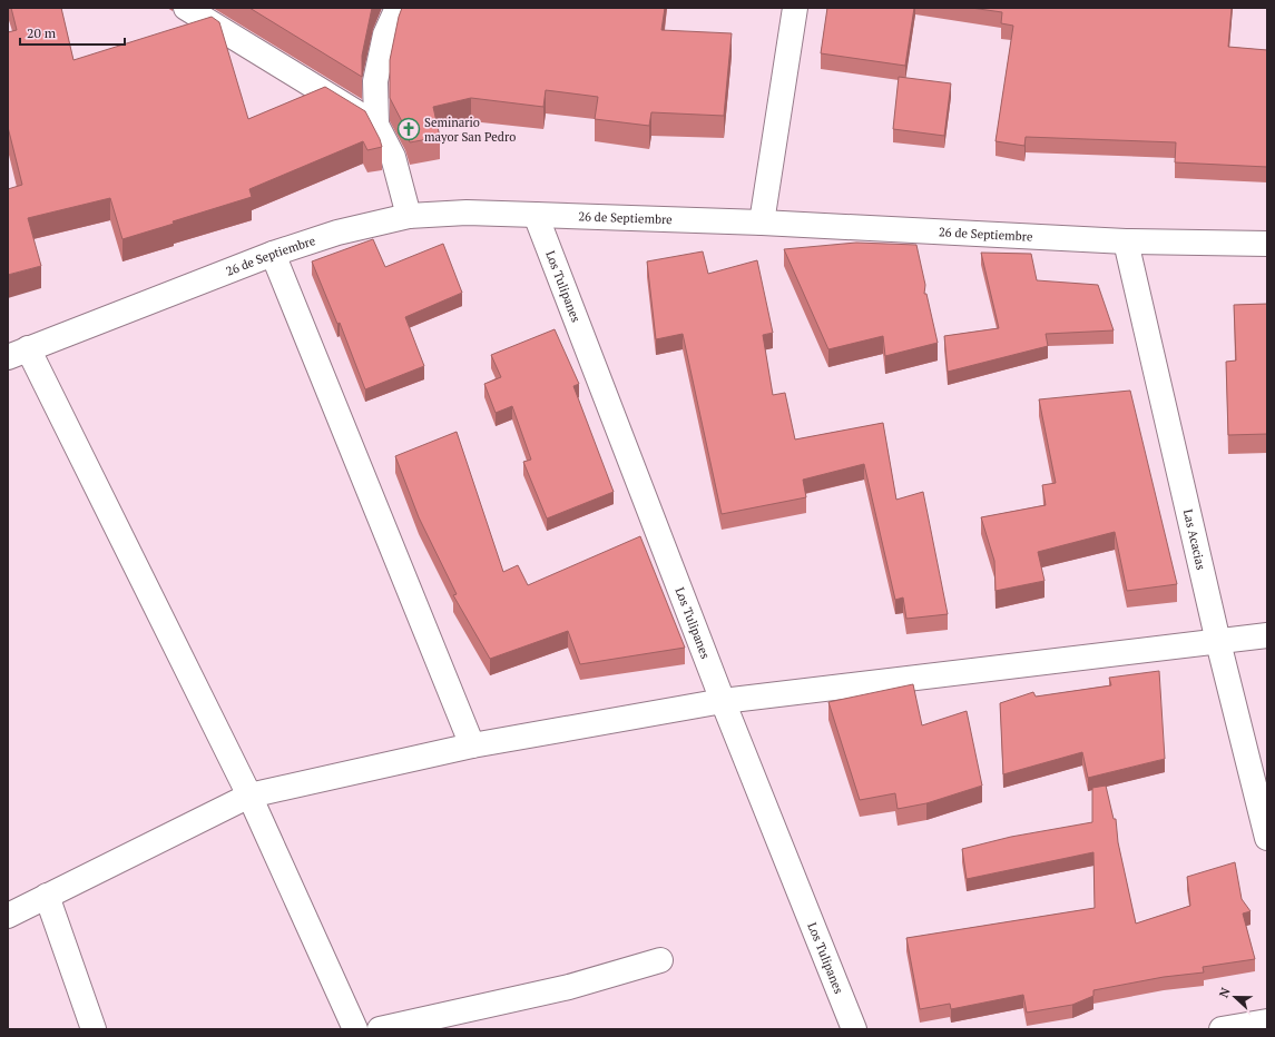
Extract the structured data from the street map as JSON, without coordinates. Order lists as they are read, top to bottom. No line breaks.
{"streets":{"street":["26 de Septiembre","Los Tulipanes","Las Acacias"]},"crossings":[["26 de Septiembre","Los Tulipanes"],["26 de Septiembre","Las Acacias"]],"places":{"church":["Seminario mayor San Pedro"]},"scale_bar":"20 m","north":"left"}
